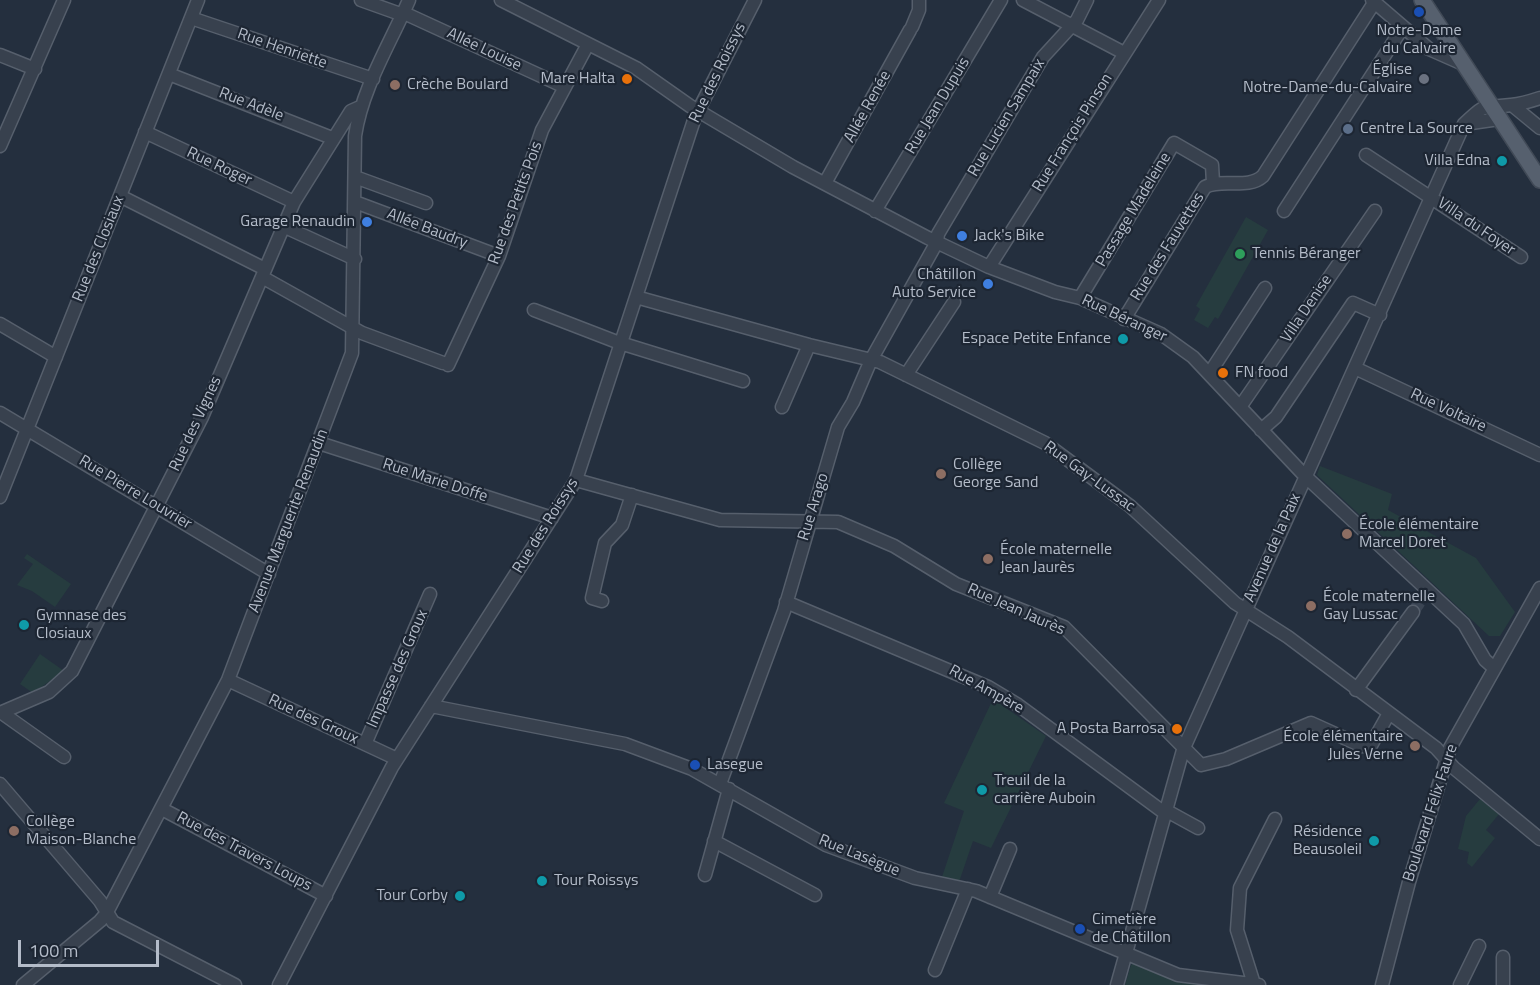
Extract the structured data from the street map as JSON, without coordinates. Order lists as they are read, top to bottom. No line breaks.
{"streets":{"street":["Rue Henriette","Allée Louise","Rue des Roissys","Rue Adèle","Rue Jean Dupuis","Allée Renée","Rue Lucien Sampaix","Rue François Pinson","Rue Roger","Rue des Petits Pois","Passage Madeleine","Villa du Foyer","Allée Baudry","Rue des Fauvettes","Rue des Closiaux","Villa Denise","Rue Béranger","Rue Voltaire","Rue des Vignes","Rue Gay-Lussac","Rue Marie Doffe","Rue Pierre Louvrier","Rue Arago","Avenue Marguerite Renaudin","Avenue de la Paix","Rue Jean Jaurès","Impasse des Groux","Rue Ampère","Rue des Groux","Boulevard Félix Faure","Rue des Travers Loups","Rue Lasègue"]},"crossings":[["Rue Henriette","Rue des Closiaux"],["Rue Henriette","Avenue Marguerite Renaudin"],["Allée Louise","Rue des Petits Pois"],["Allée Louise","Avenue Marguerite Renaudin"],["Rue des Roissys","Rue Béranger"],["Rue des Roissys","Rue Gay-Lussac"],["Rue des Roissys","Rue Marie Doffe"],["Rue des Roissys","Rue Jean Jaurès"],["Rue des Roissys","Rue des Groux"],["Rue des Roissys","Rue des Travers Loups"],["Rue des Roissys","Rue Lasègue"],["Rue Adèle","Rue des Closiaux"],["Rue Adèle","Rue des Vignes"],["Rue Jean Dupuis","Rue Béranger"],["Allée Renée","Rue Béranger"],["Rue Lucien Sampaix","Rue Béranger"],["Rue Lucien Sampaix","Rue Arago"],["Rue François Pinson","Rue Béranger"],["Rue Roger","Rue des Closiaux"],["Rue Roger","Rue des Vignes"],["Rue des Petits Pois","Allée Baudry"],["Rue des Petits Pois","Rue Béranger"],["Rue des Petits Pois","Avenue Marguerite Renaudin"],["Passage Madeleine","Rue des Fauvettes"],["Passage Madeleine","Rue Béranger"],["Villa du Foyer","Avenue de la Paix"],["Allée Baudry","Avenue Marguerite Renaudin"],["Rue des Fauvettes","Rue Béranger"],["Rue des Closiaux","Rue Pierre Louvrier"],["Villa Denise","Rue Béranger"],["Rue Béranger","Rue Arago"],["Rue Béranger","Avenue de la Paix"],["Rue Béranger","Boulevard Félix Faure"],["Rue Voltaire","Avenue de la Paix"],["Rue des Vignes","Rue Pierre Louvrier"],["Rue des Vignes","Avenue Marguerite Renaudin"],["Rue Gay-Lussac","Rue Arago"],["Rue Gay-Lussac","Avenue de la Paix"],["Rue Gay-Lussac","Rue Jean Jaurès"],["Rue Gay-Lussac","Boulevard Félix Faure"],["Rue Marie Doffe","Avenue Marguerite Renaudin"],["Rue Pierre Louvrier","Avenue Marguerite Renaudin"],["Rue Arago","Rue Jean Jaurès"],["Rue Arago","Rue Ampère"],["Rue Arago","Rue Lasègue"],["Avenue Marguerite Renaudin","Rue des Groux"],["Avenue Marguerite Renaudin","Rue des Travers Loups"],["Avenue de la Paix","Rue Jean Jaurès"],["Avenue de la Paix","Rue Ampère"],["Avenue de la Paix","Rue Lasègue"],["Impasse des Groux","Rue des Groux"]],"places":["Notre-Dame du Calvaire","Mare Halta","Église Notre-Dame-du-Calvaire","Crèche Boulard","Centre La Source","Villa Edna","Garage Renaudin","Jack's Bike","Tennis Béranger","Châtillon Auto Service","Espace Petite Enfance","FN food","Collège George Sand","École élémentaire Marcel Doret","École maternelle Jean Jaurès","École maternelle Gay Lussac","Gymnase des Closiaux","A Posta Barrosa","École élémentaire Jules Verne","Lasegue","Treuil de la carrière Auboin","Collège Maison-Blanche","Résidence Beausoleil","Tour Roissys","Tour Corby","Cimetière de Châtillon"],"scale_bar":"100 m"}
